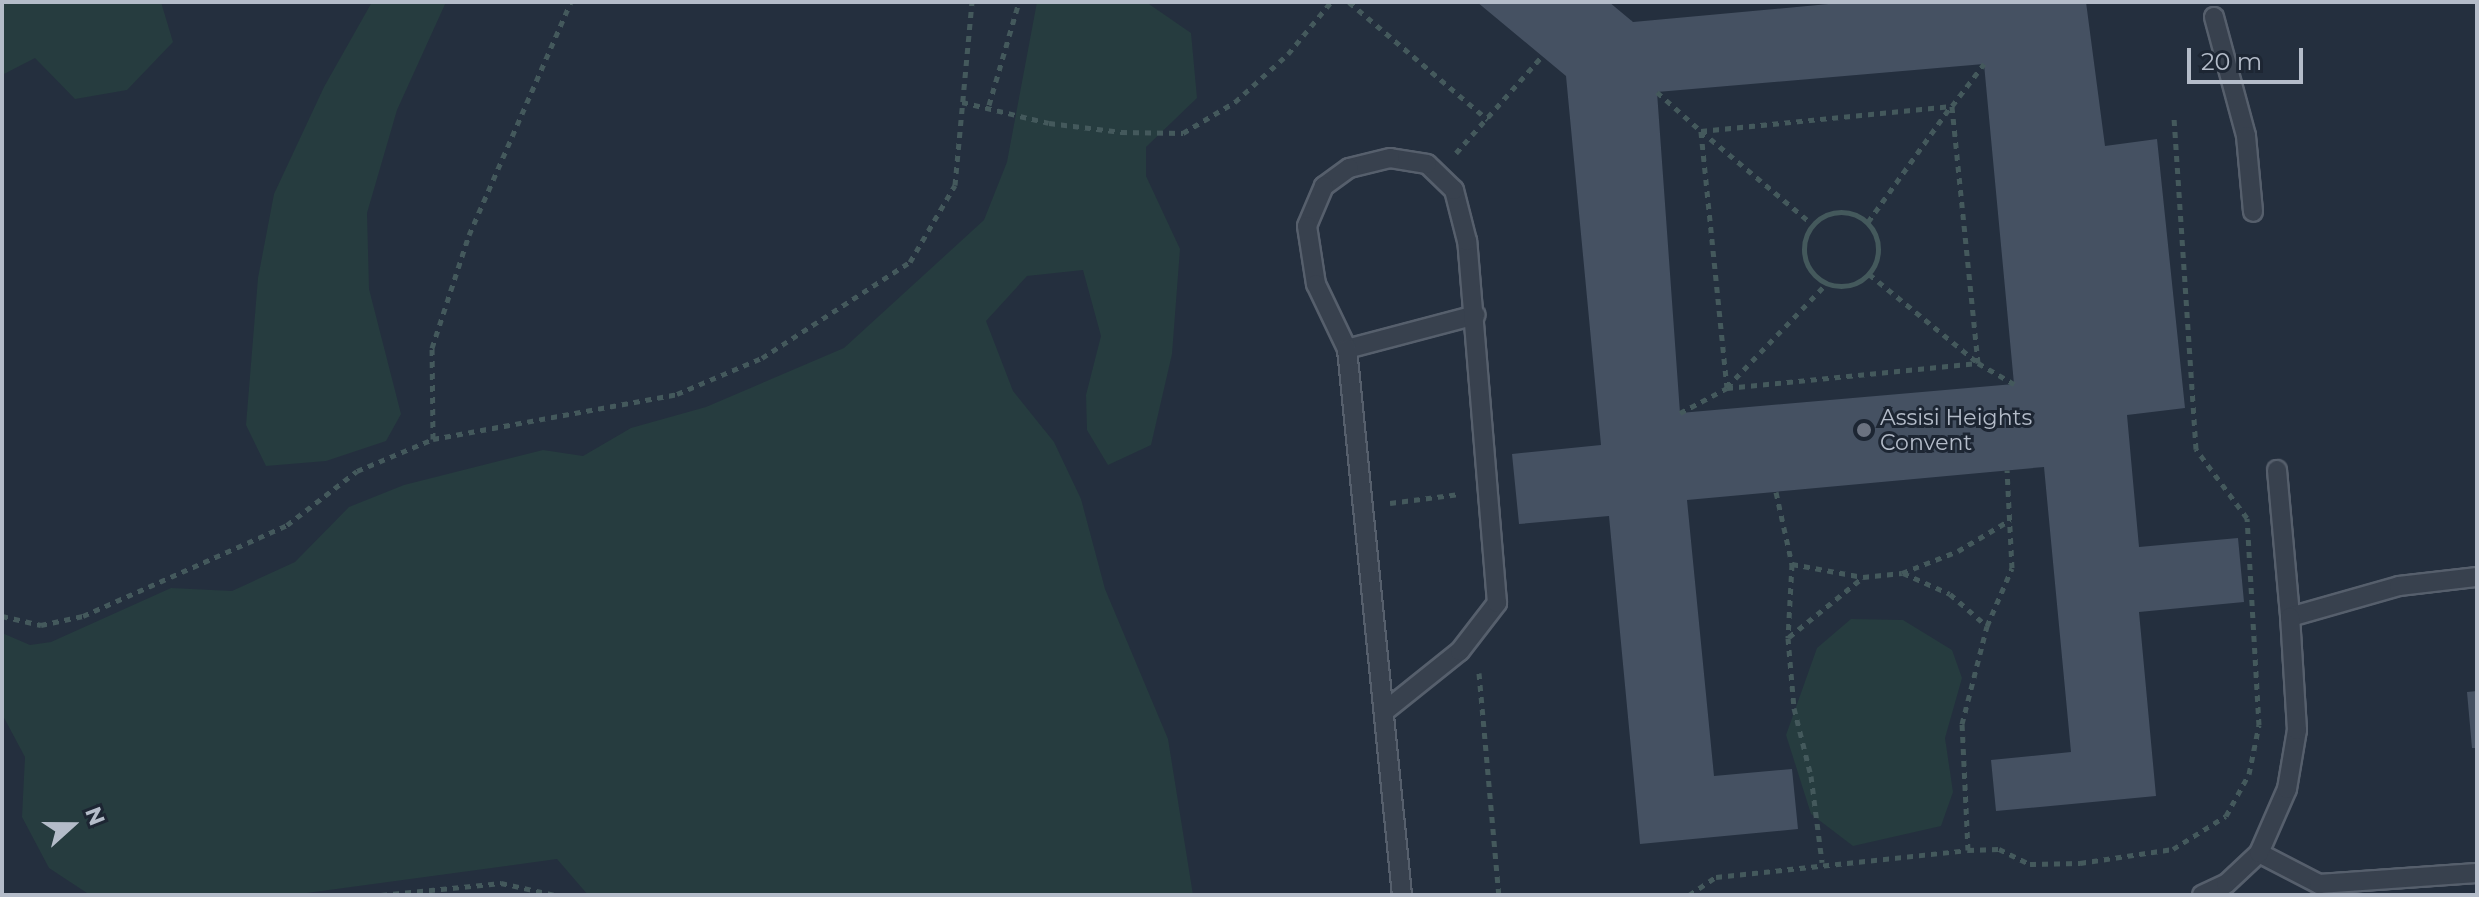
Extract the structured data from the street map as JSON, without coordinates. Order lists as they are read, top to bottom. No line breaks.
{"places":["Assisi Heights Convent"],"scale_bar":"20 m","north":"right"}
